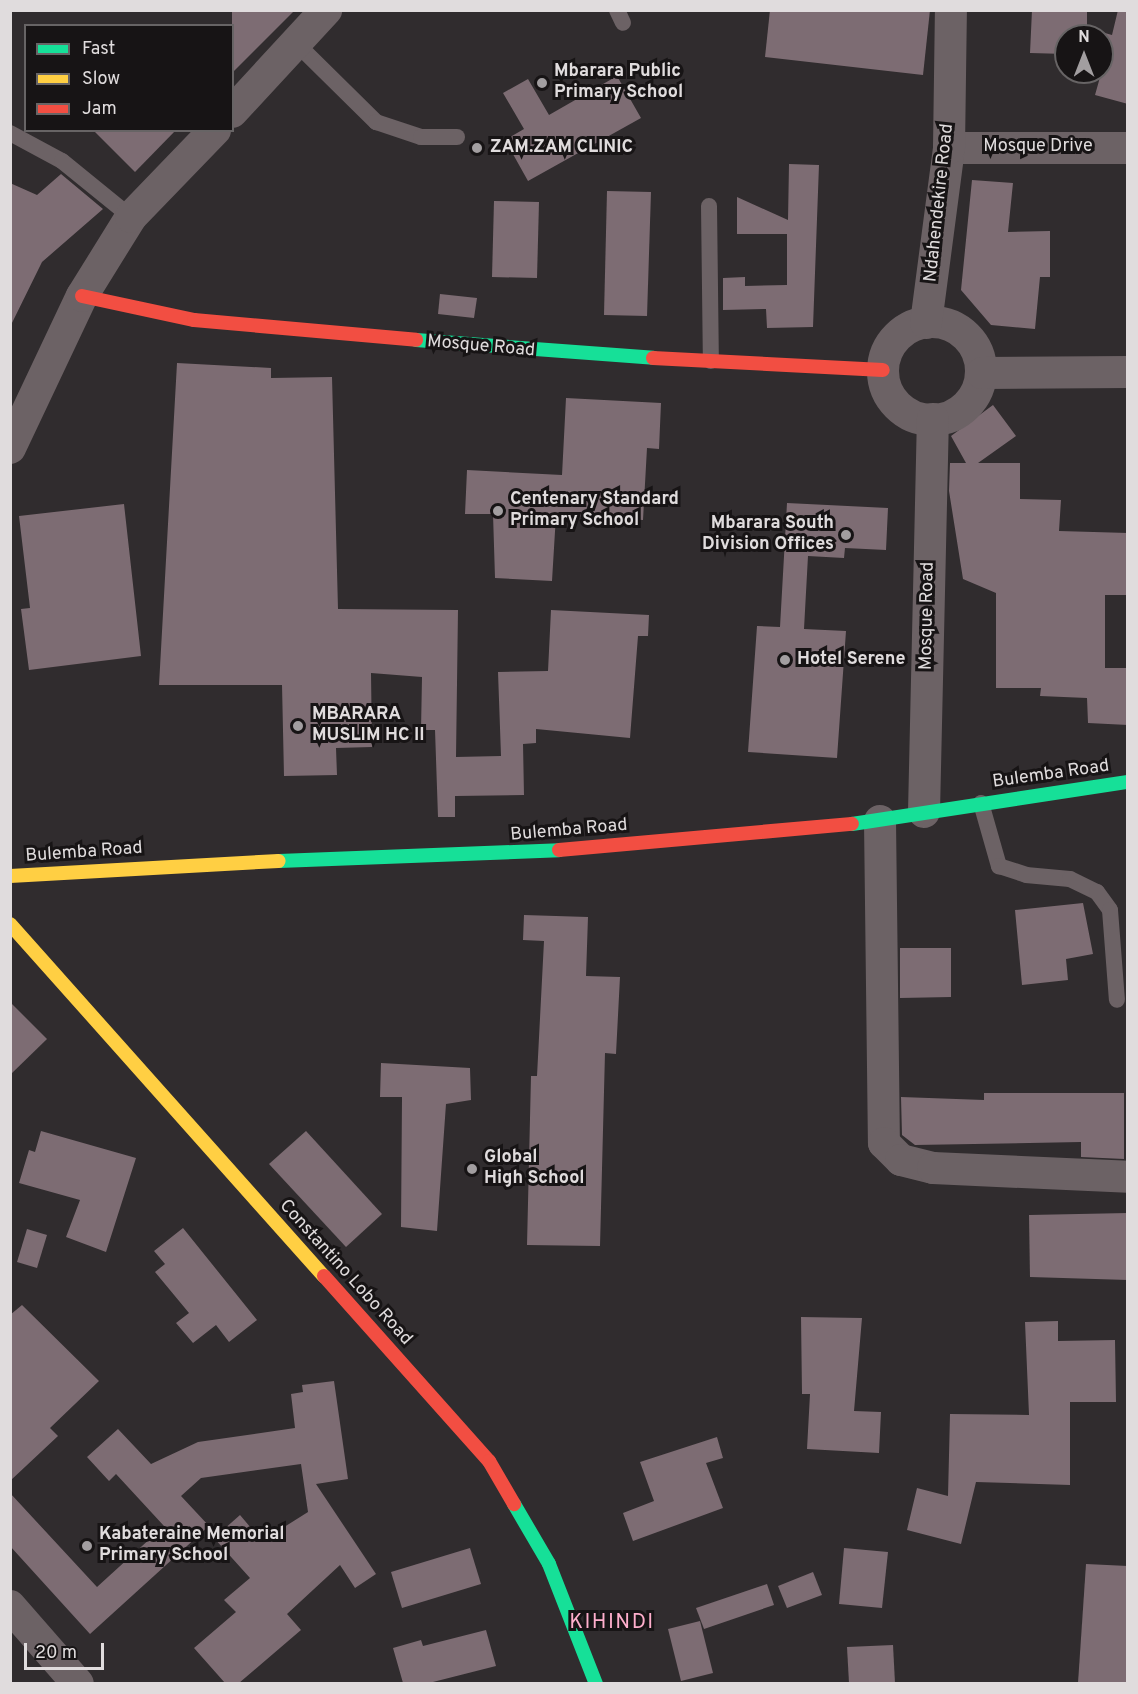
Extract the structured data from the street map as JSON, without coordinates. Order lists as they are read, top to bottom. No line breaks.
{"streets":{"street":["Mosque Drive","Ndahendekire Road","Mosque Road","Bulemba Road","Constantino Lobo Road"]},"crossings":[["Mosque Drive","Ndahendekire Road"],["Ndahendekire Road","Mosque Road"],["Mosque Road","Bulemba Road"]],"districts":["KIHINDI"],"places":["Mbarara Public Primary School","ZAM.ZAM CLINIC","Centenary Standard Primary School","Mbarara South Division Offices","Hotel Serene","MBARARA MUSLIM HC II","Global High School","Kabateraine Memorial Primary School"],"legend":["Fast","Slow","Jam"],"scale_bar":"20 m","north":"top"}
